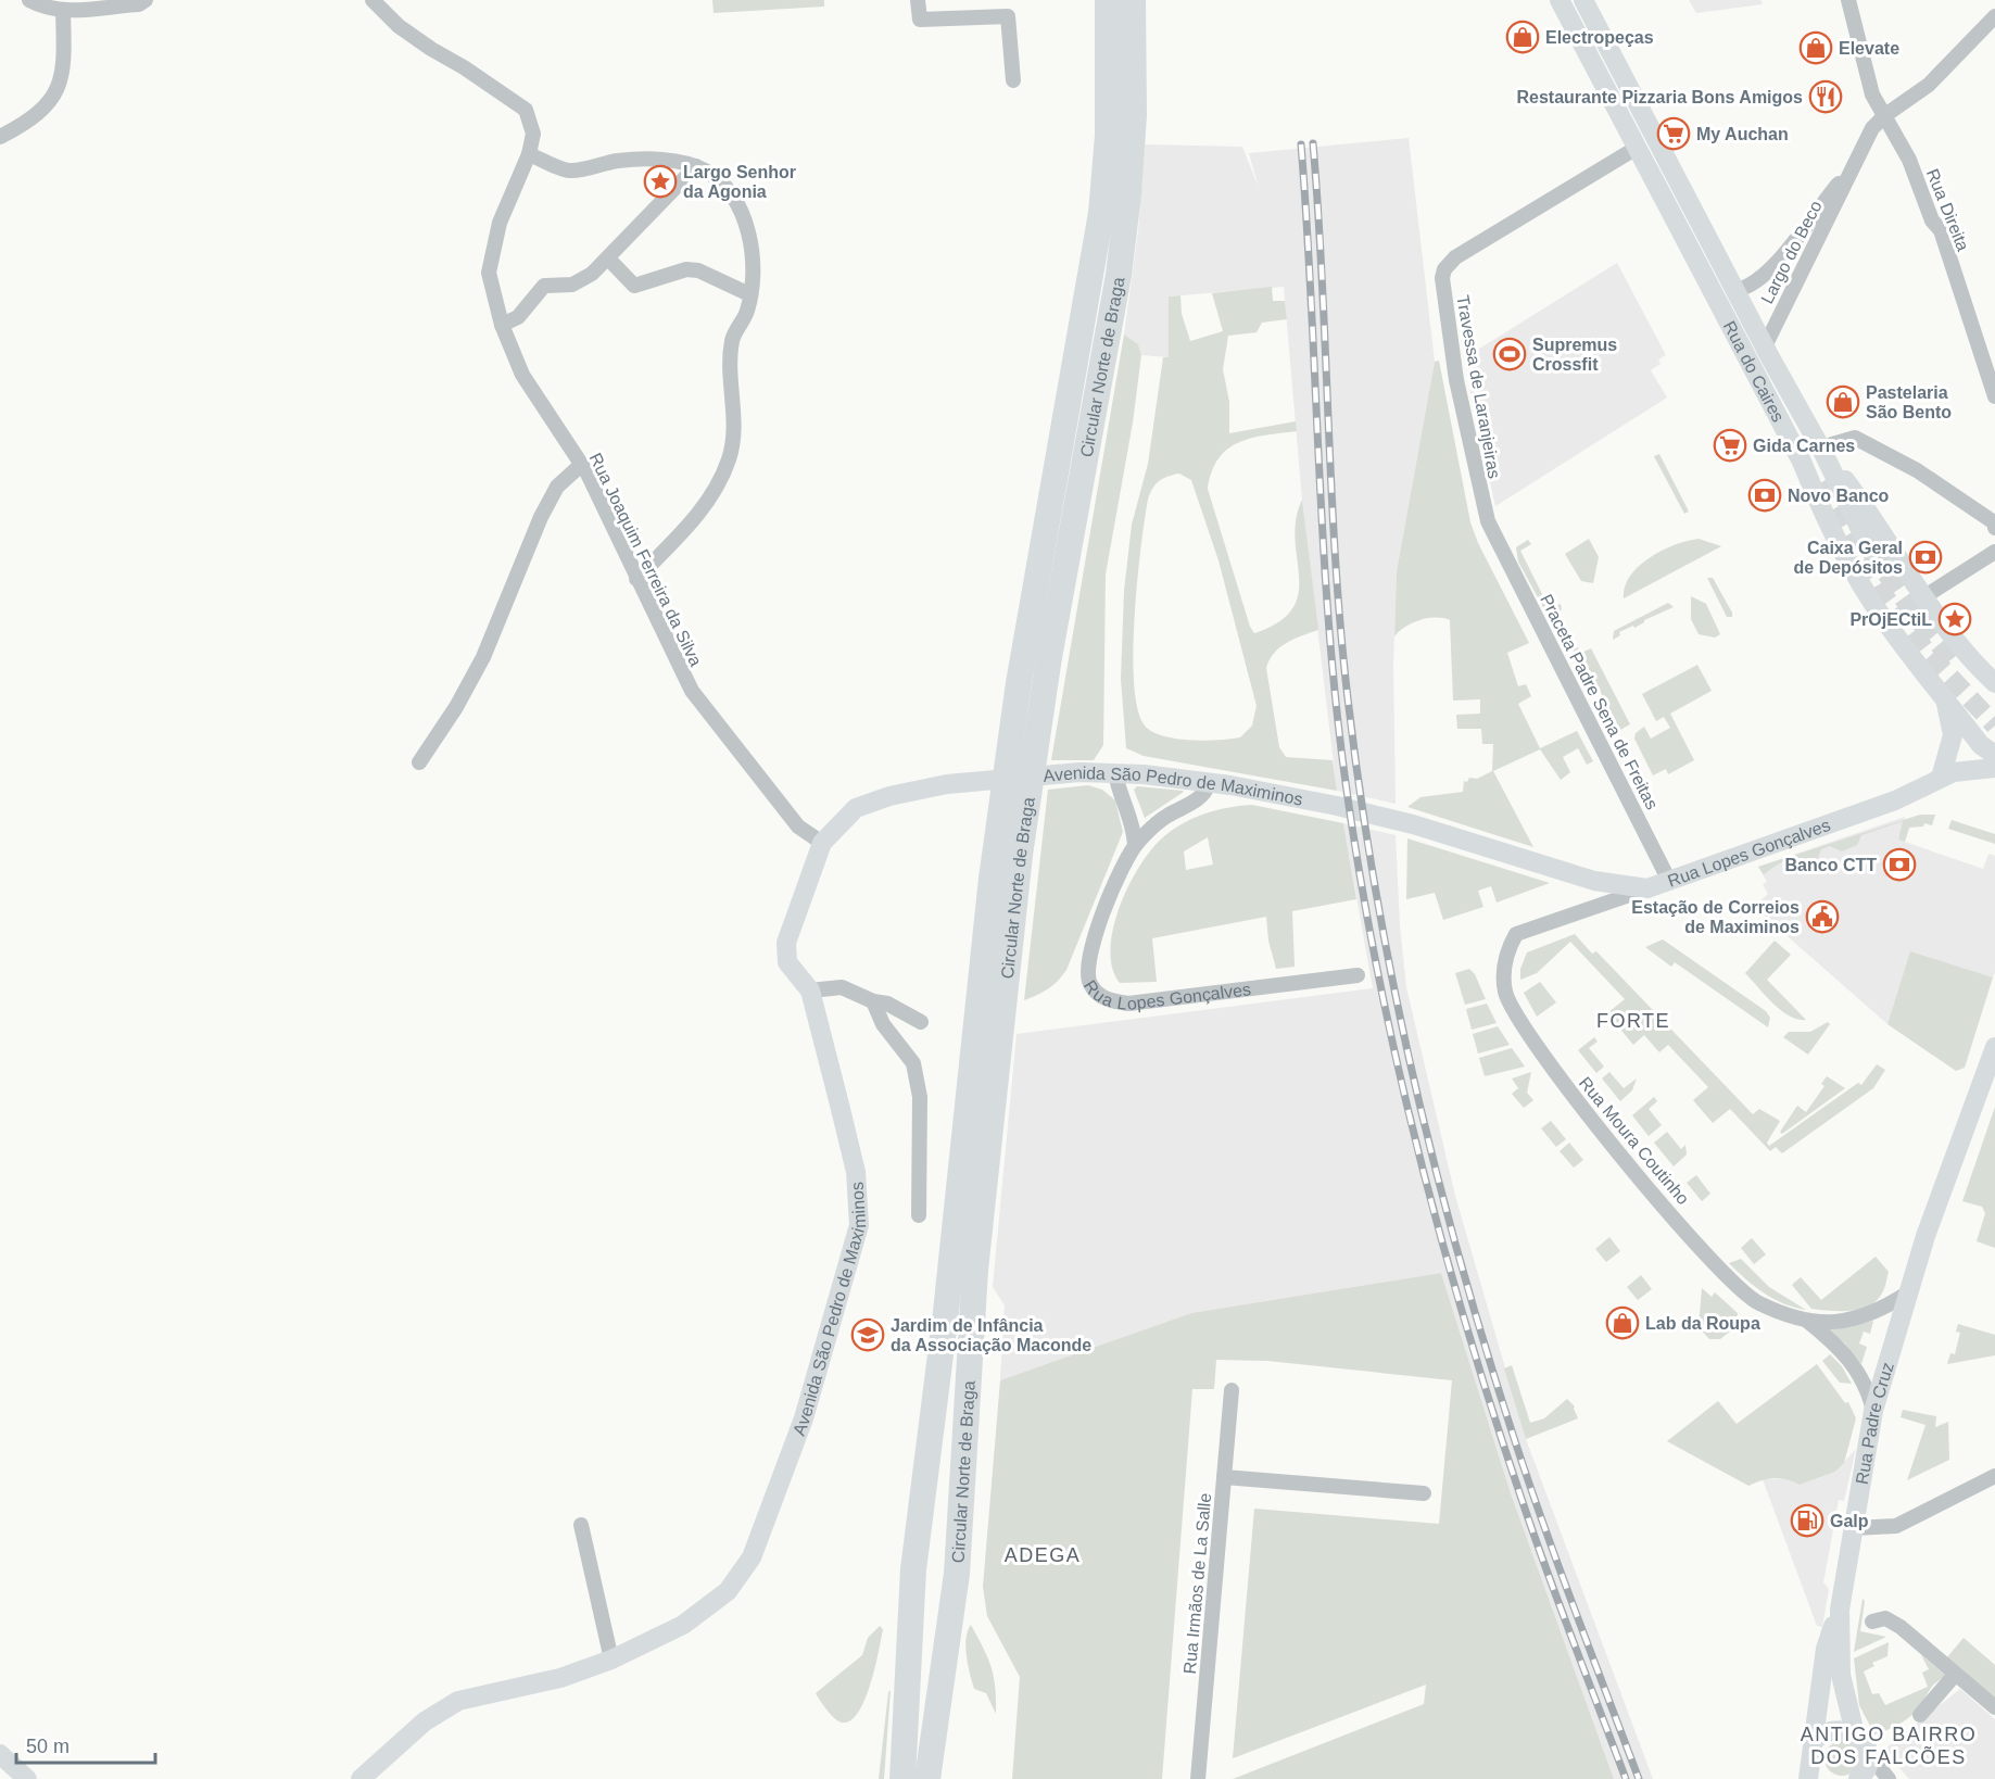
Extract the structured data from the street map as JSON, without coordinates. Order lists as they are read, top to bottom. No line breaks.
{"streets":{"highway":["Circular Norte de Braga"],"street":["Rua Direita","Largo do Beco","Rua do Caires","Travessa de Laranjeiras","Rua Joaquim Ferreira da Silva","Praceta Padre Sena de Freitas","Avenida São Pedro de Maximinos","Rua Lopes Gonçalves","Rua Moura Coutinho","Rua Padre Cruz","Rua Irmãos de La Salle"]},"crossings":[["Rua Direita","Largo do Beco"],["Largo do Beco","Rua do Caires"],["Rua do Caires","Travessa de Laranjeiras"],["Travessa de Laranjeiras","Praceta Padre Sena de Freitas"],["Rua Joaquim Ferreira da Silva","Avenida São Pedro de Maximinos"],["Praceta Padre Sena de Freitas","Rua Lopes Gonçalves"],["Avenida São Pedro de Maximinos","Rua Lopes Gonçalves"],["Rua Lopes Gonçalves","Rua Moura Coutinho"],["Rua Moura Coutinho","Rua Padre Cruz"]],"districts":["FORTE","ADEGA","ANTIGO BAIRRO DOS FALCÕES"],"places":{"shop":["Electropeças","Elevate","Pastelaria São Bento","Lab da Roupa"],"restaurant":["Restaurante Pizzaria Bons Amigos"],"supermarket":["My Auchan","Gida Carnes"],"place":["Largo Senhor da Agonia","PrOjECtiL"],"sports":["Supremus Crossfit"],"bank":["Novo Banco","Caixa Geral de Depósitos","Banco CTT"],"public building":["Estação de Correios de Maximinos"],"school or university":["Jardim de Infância da Associação Maconde"],"fuel station":["Galp"]},"scale_bar":"50 m"}
